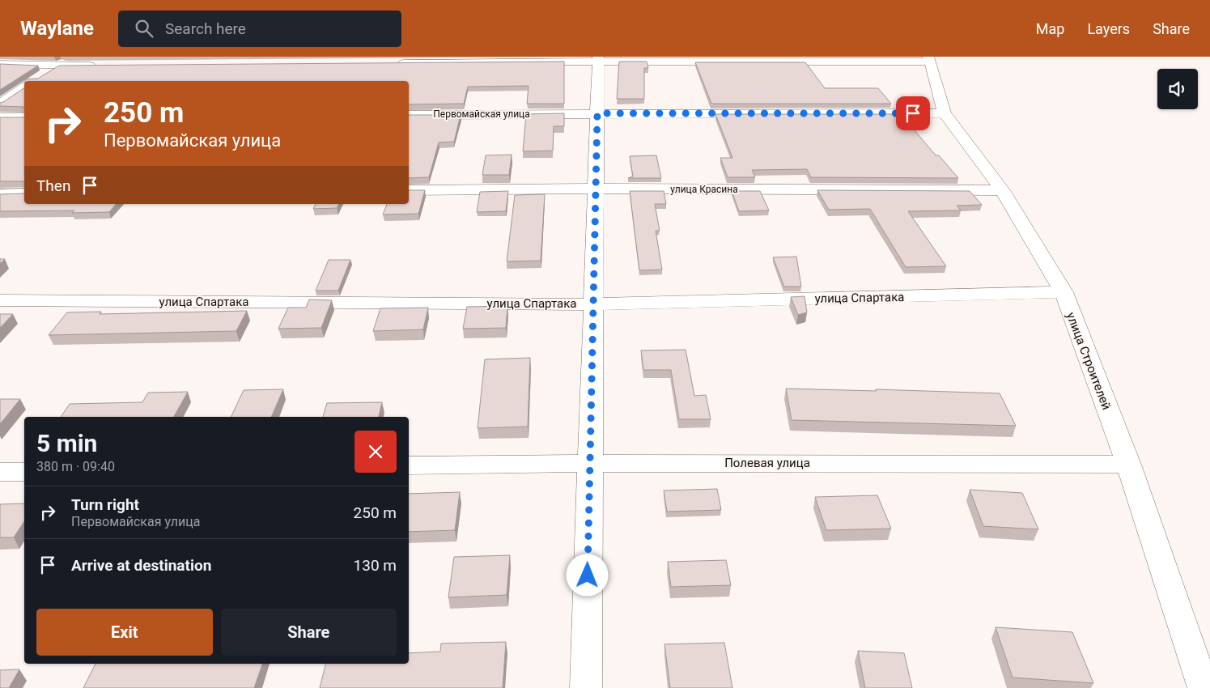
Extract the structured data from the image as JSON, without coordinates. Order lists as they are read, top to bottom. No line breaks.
{"streets":{"street":["Первомайская улица","улица Красина","улица Спартака","улица Строителей","Полевая улица"]},"crossings":[["Первомайская улица","улица Строителей"],["улица Красина","улица Строителей"],["улица Спартака","улица Строителей"],["улица Строителей","Полевая улица"]],"page":{"header":"Waylane","search":"Search here","nav":["Map","Layers","Share"],"turn":["250 m","Первомайская улица"],"then":"Then","heading":["5 min","380 m · 09:40"],"list":[{"name":"Turn right","note":"Первомайская улица","value":"250 m"},{"name":"Arrive at destination","value":"130 m"}],"buttons":["Exit","Share"]}}
